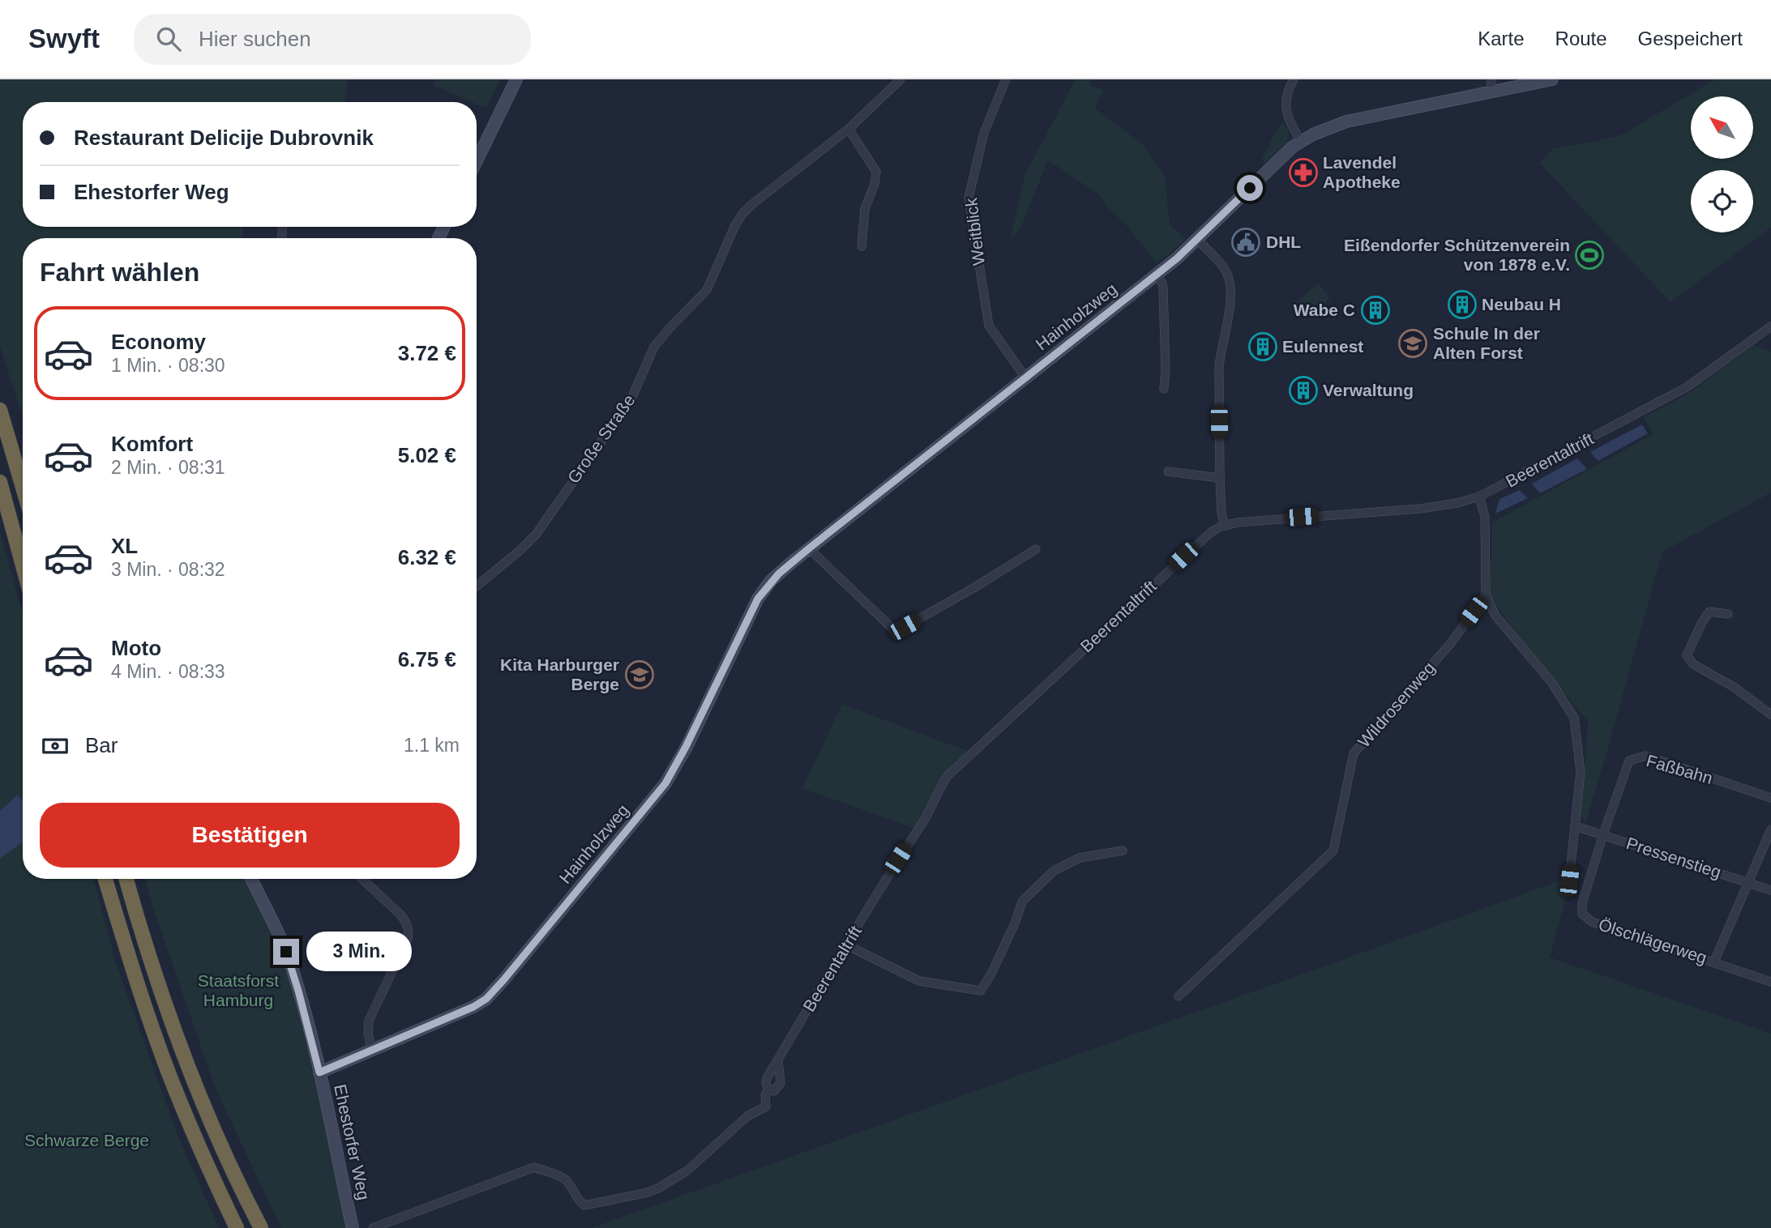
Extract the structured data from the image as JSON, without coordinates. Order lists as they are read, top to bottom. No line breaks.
{"streets":{"street":["Weitblick","Hainholzweg","Große Straße","Beerentaltrift","Wildrosenweg","Faßbahn","Pressenstieg","Ölschlägerweg","Ehestorfer Weg"]},"crossings":[["Weitblick","Hainholzweg"],["Hainholzweg","Ehestorfer Weg"],["Faßbahn","Pressenstieg"],["Faßbahn","Ölschlägerweg"],["Pressenstieg","Ölschlägerweg"]],"parks":["Staatsforst Hamburg","Schwarze Berge"],"places":{"pharmacy":["Lavendel Apotheke"],"public building":["DHL"],"sports":["Eißendorfer Schützenverein von 1878 e.V."],"building":["Neubau H","Wabe C","Eulennest","Verwaltung"],"school or university":["Schule In der Alten Forst","Kita Harburger Berge"]},"north":"top left","page":{"header":"Swyft","search":"Hier suchen","nav":["Karte","Route","Gespeichert"],"banner":["Restaurant Delicije Dubrovnik","Ehestorfer Weg"],"heading":"Fahrt wählen","list":[{"name":"Economy","note":"1 Min. · 08:30","value":"3.72 €"},{"name":"Komfort","note":"2 Min. · 08:31","value":"5.02 €"},{"name":"XL","note":"3 Min. · 08:32","value":"6.32 €"},{"name":"Moto","note":"4 Min. · 08:33","value":"6.75 €"}],"pay":["Bar","1.1 km"],"buttons":"Bestätigen","bubble":"3 Min."}}
